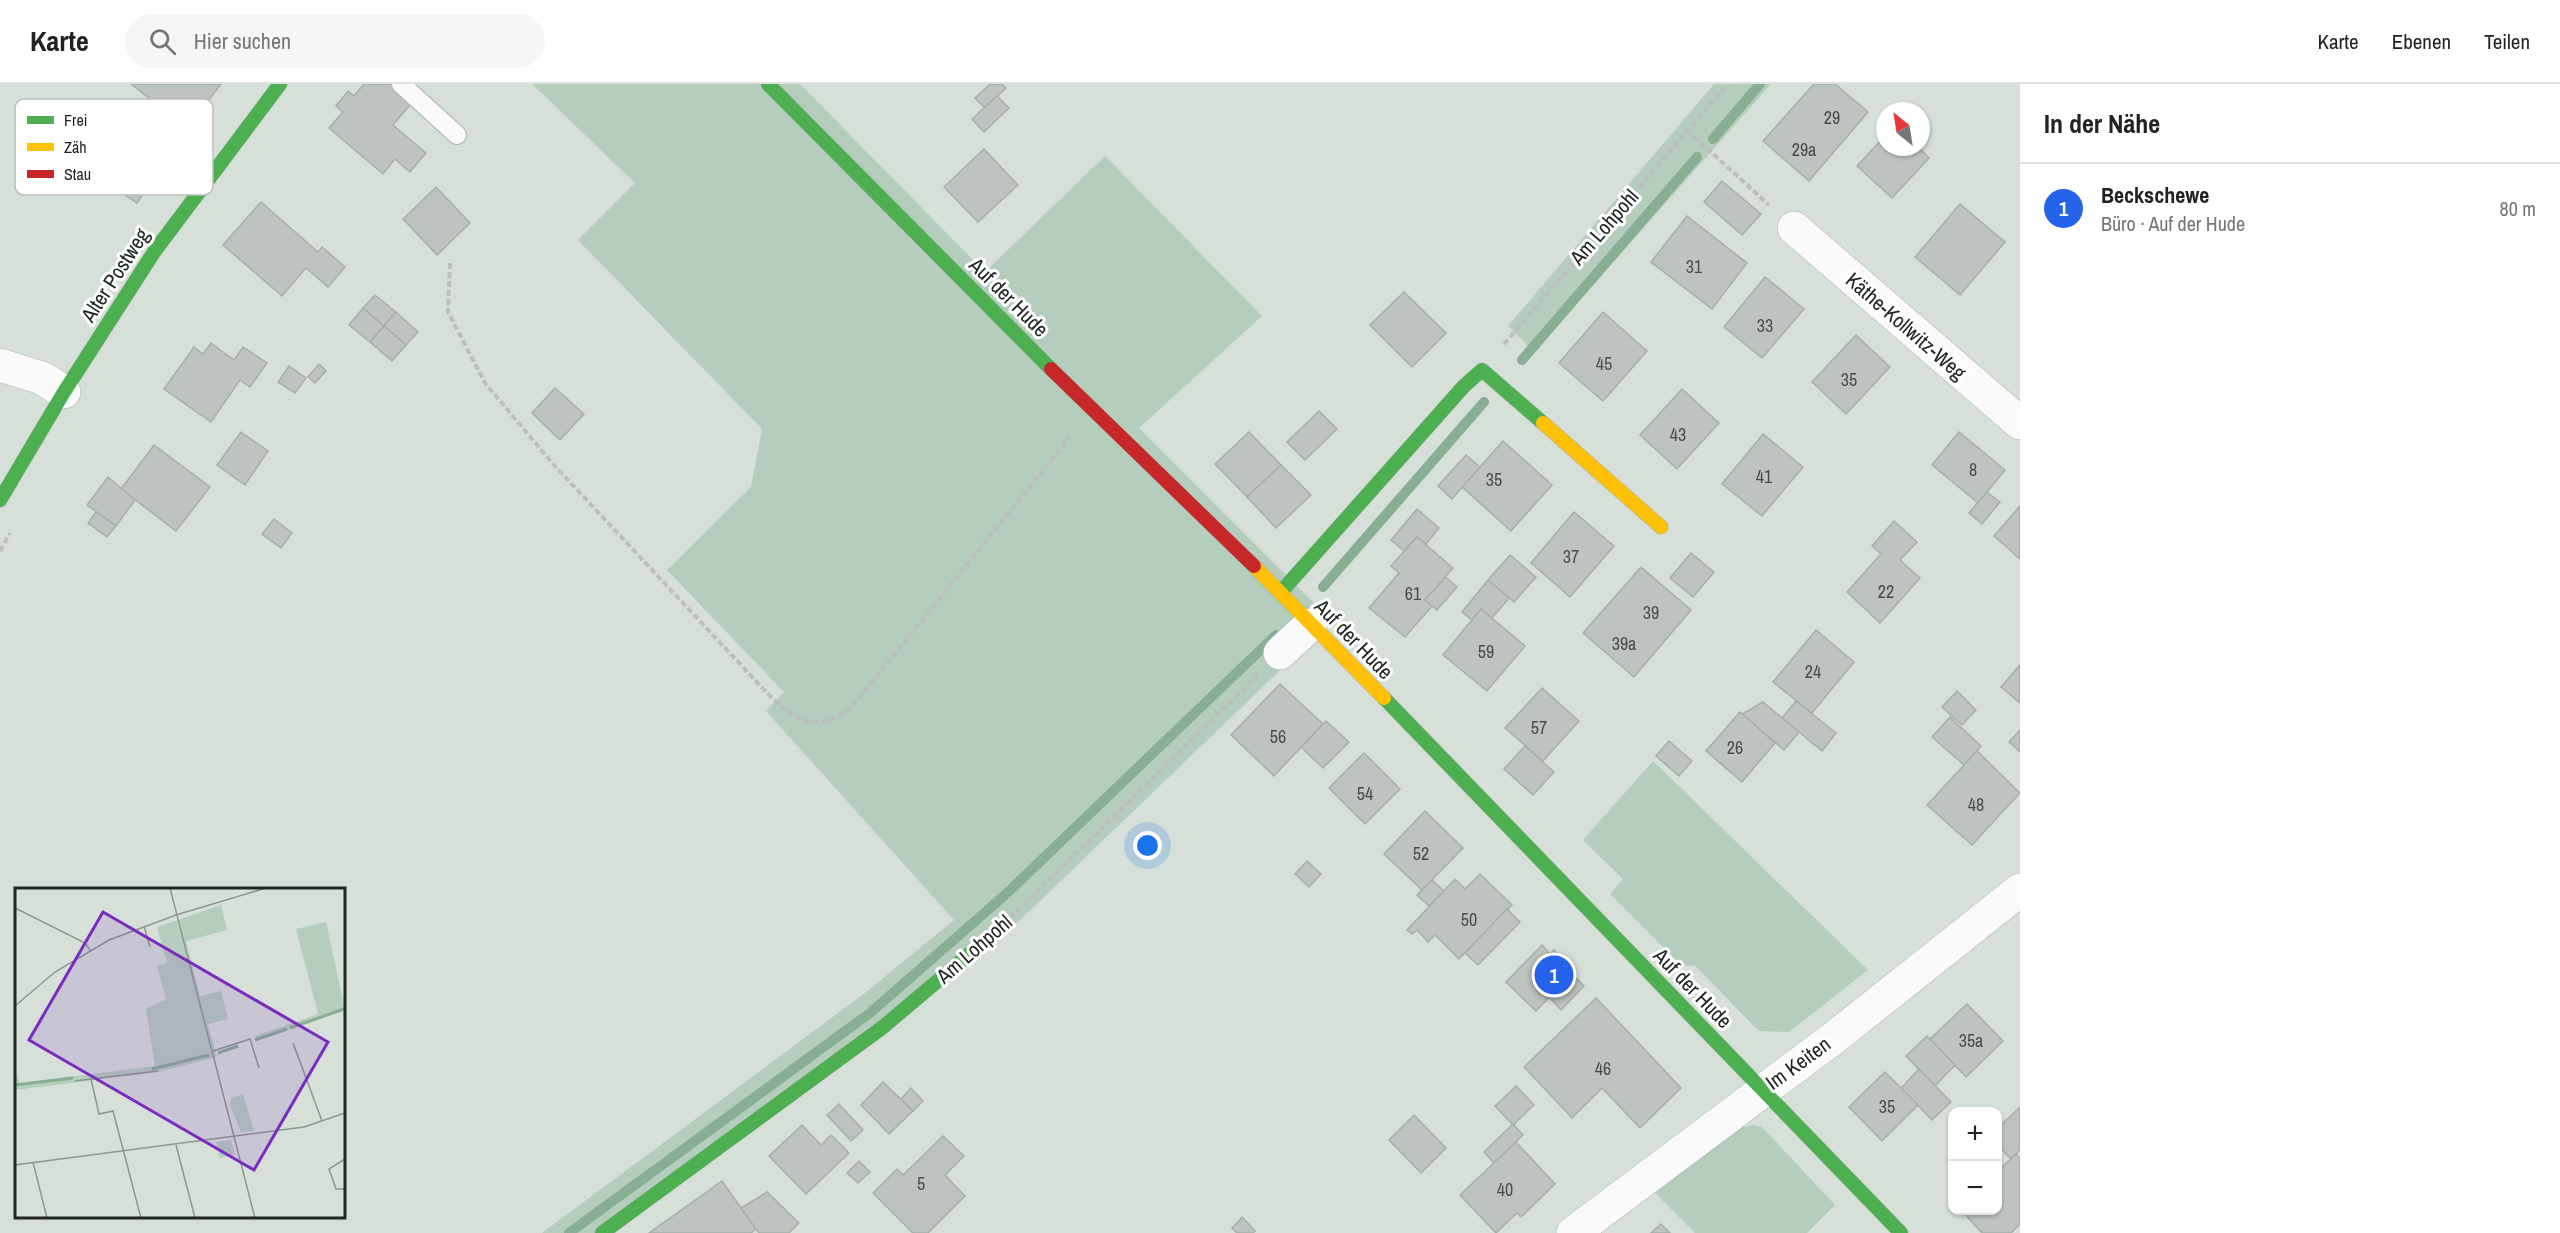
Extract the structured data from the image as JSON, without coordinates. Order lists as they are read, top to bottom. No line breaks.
{"streets":{"street":["Am Lohpohl","Alter Postweg","Auf der Hude","Käthe-Kollwitz-Weg","Im Keiten"]},"crossings":[["Auf der Hude","Im Keiten"]],"house_numbers":["29","29a","31","33","45","35","43","8","41","35","37","22","61","39","39a","59","24","57","56","26","54","48","52","50","35a","46","35","5","40"],"legend":["Frei","Zäh","Stau"],"north":"top left","page":{"header":"Karte","search":"Hier suchen","nav":["Karte","Ebenen","Teilen"],"heading":"In der Nähe","list":[{"mark":"1","name":"Beckschewe","note":"Büro · Auf der Hude","value":"80 m"}],"pins":"1","map_buttons":["+","−"]}}
